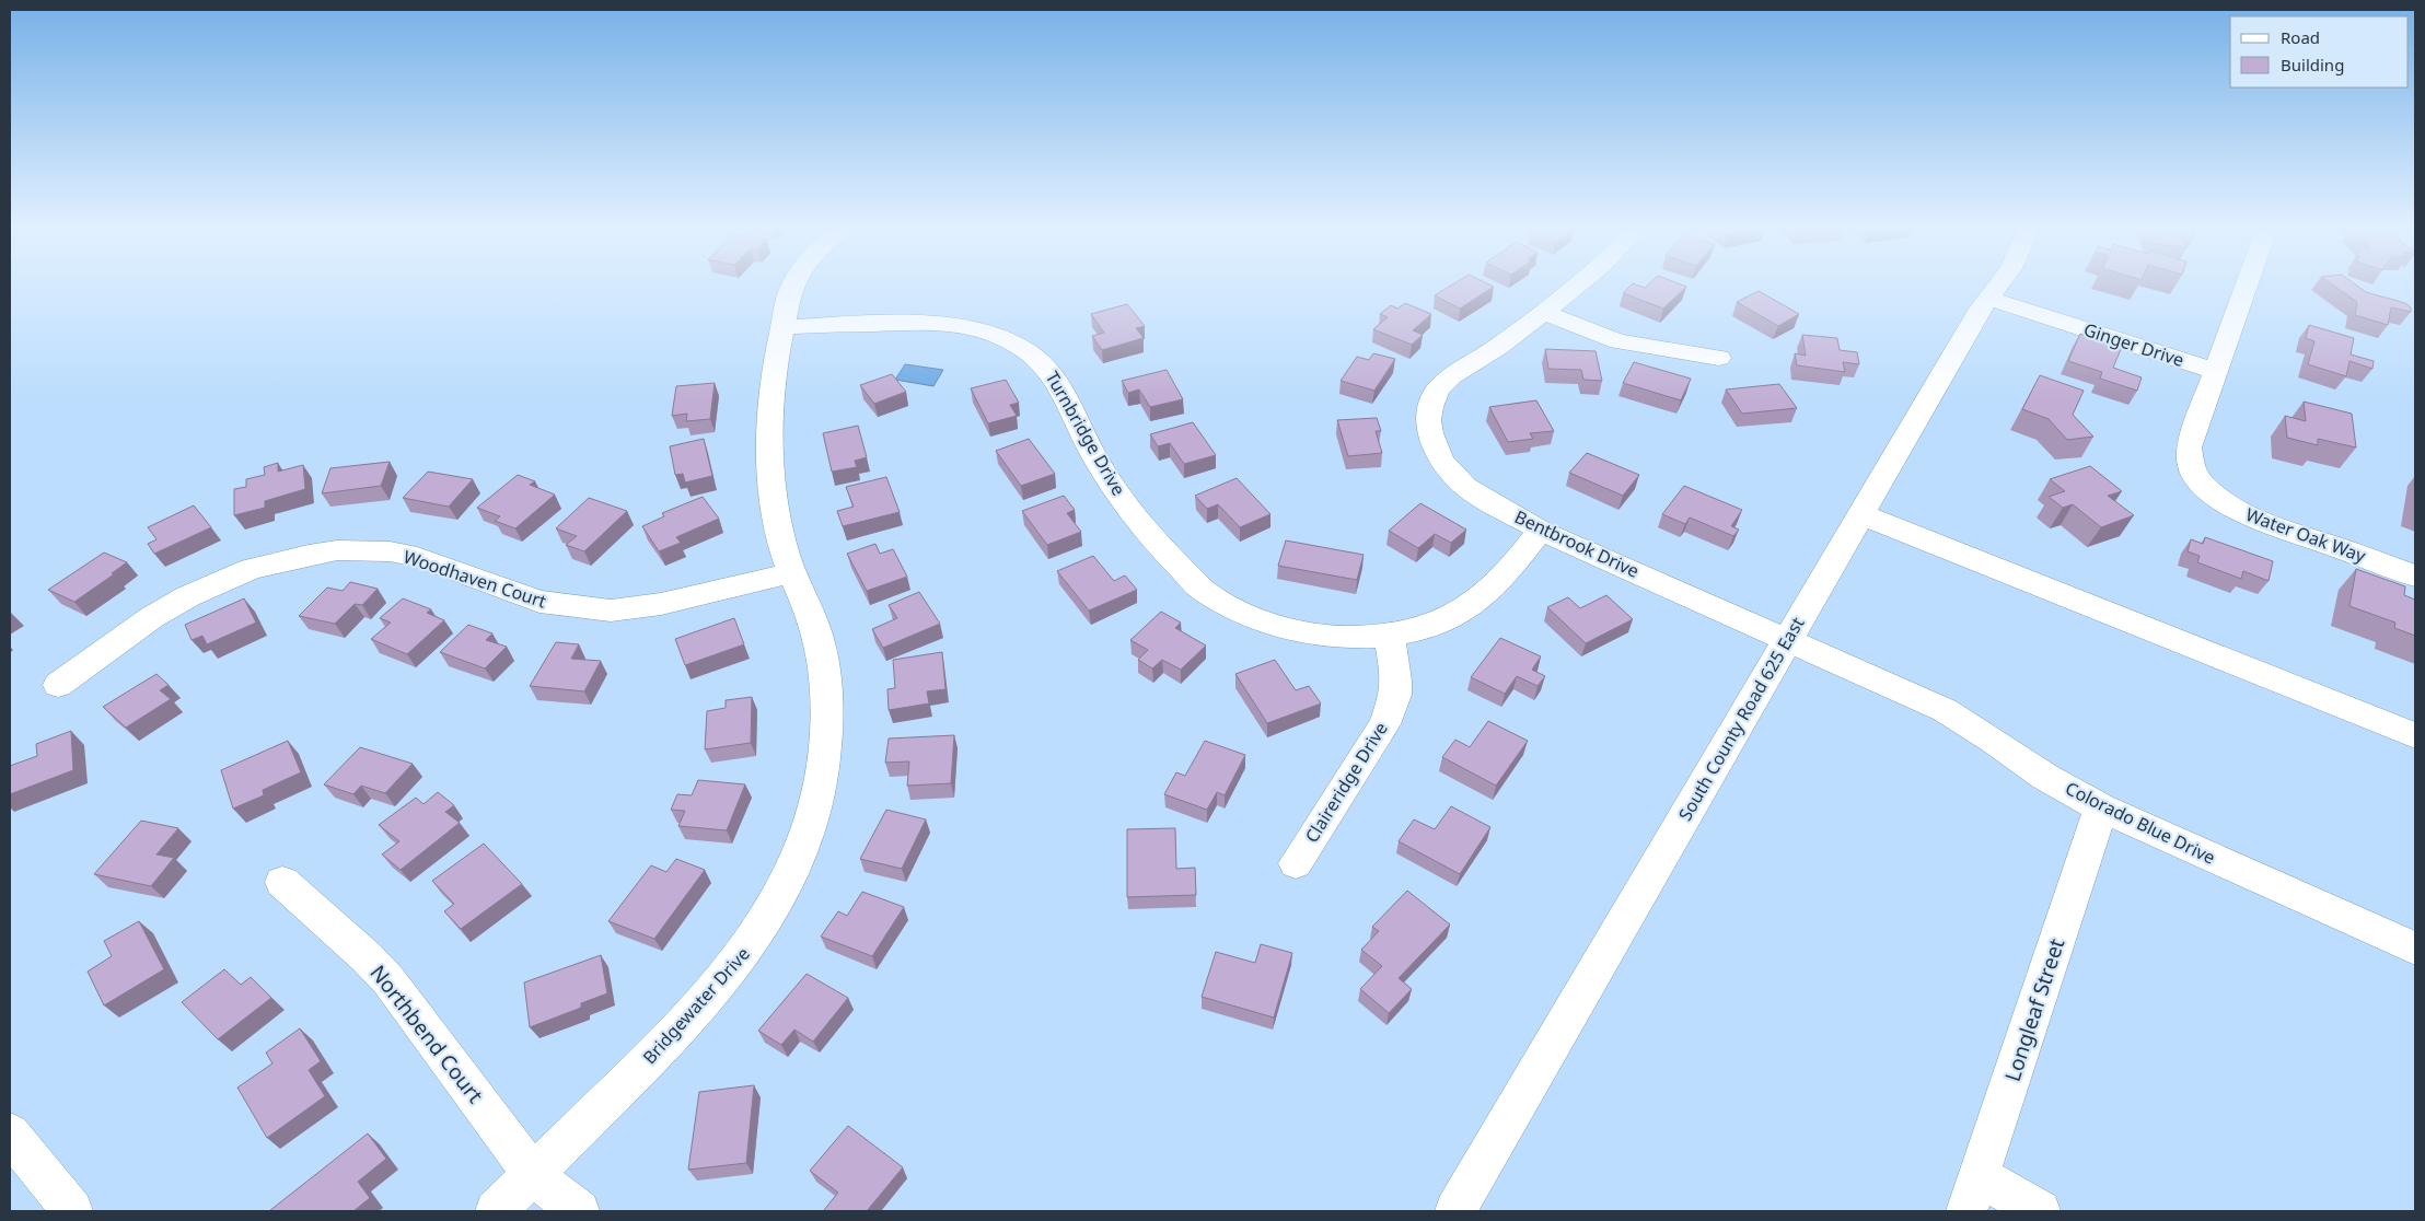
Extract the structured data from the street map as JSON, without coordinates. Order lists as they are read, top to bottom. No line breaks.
{"streets":{"street":["Ginger Drive","Turnbridge Drive","Water Oak Way","Bentbrook Drive","Woodhaven Court","South County Road 625 East","Claireridge Drive","Colorado Blue Drive","Bridgewater Drive","Longleaf Street","Northbend Court"]},"crossings":[["Ginger Drive","Water Oak Way"],["Ginger Drive","South County Road 625 East"],["Turnbridge Drive","Bentbrook Drive"],["Turnbridge Drive","Claireridge Drive"],["Turnbridge Drive","Bridgewater Drive"],["Bentbrook Drive","South County Road 625 East"],["Bentbrook Drive","Colorado Blue Drive"],["Woodhaven Court","Bridgewater Drive"],["South County Road 625 East","Colorado Blue Drive"],["Colorado Blue Drive","Longleaf Street"],["Bridgewater Drive","Northbend Court"]],"legend":["Road","Building"]}
